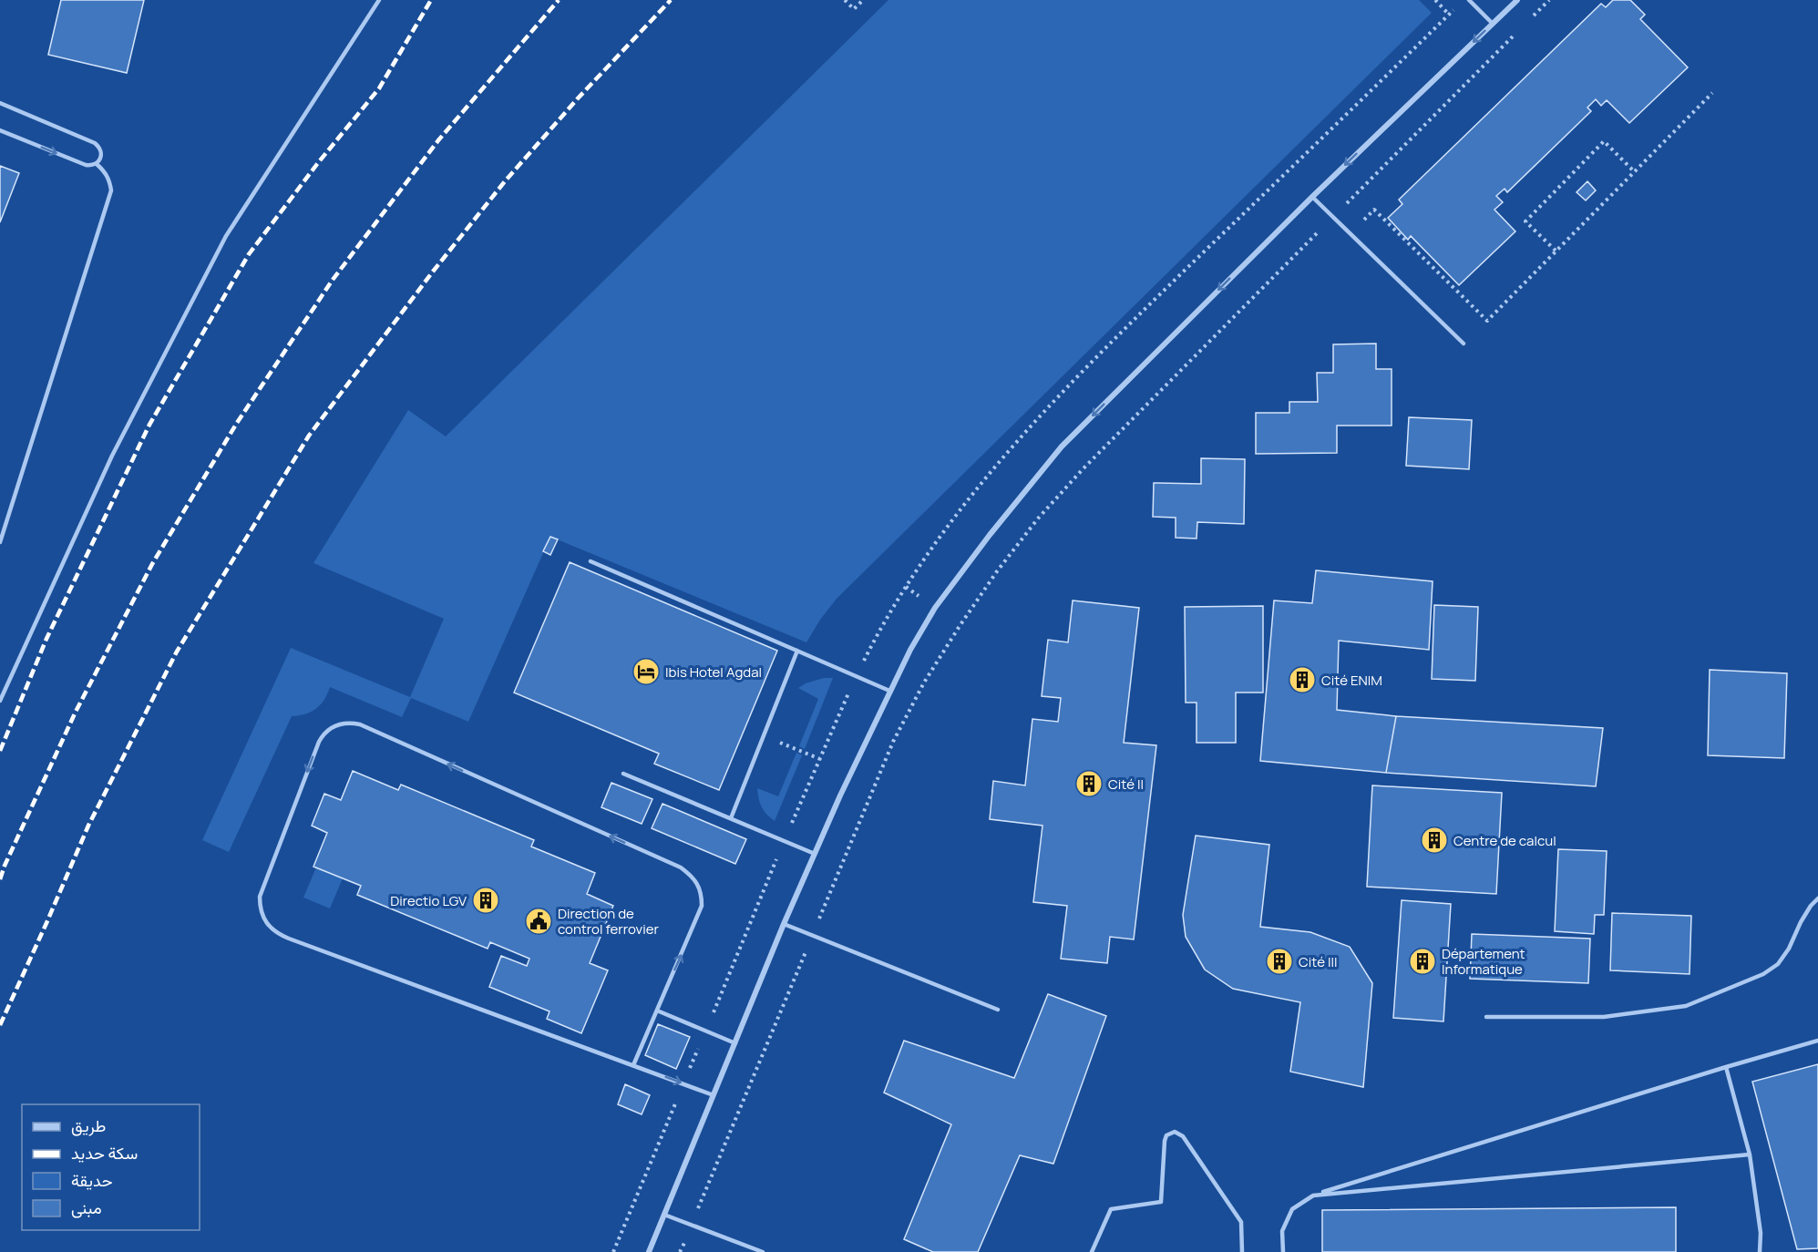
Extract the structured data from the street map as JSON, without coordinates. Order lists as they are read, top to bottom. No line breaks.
{"places":{"hotel":["Ibis Hotel Agdal"],"building":["Cité ENIM","Cité II","Centre de calcul","Directio LGV","Cité III","Département Informatique"],"public building":["Direction de control ferrovier"]},"legend":["طريق","سكة حديد","حديقة","مبنى"]}
